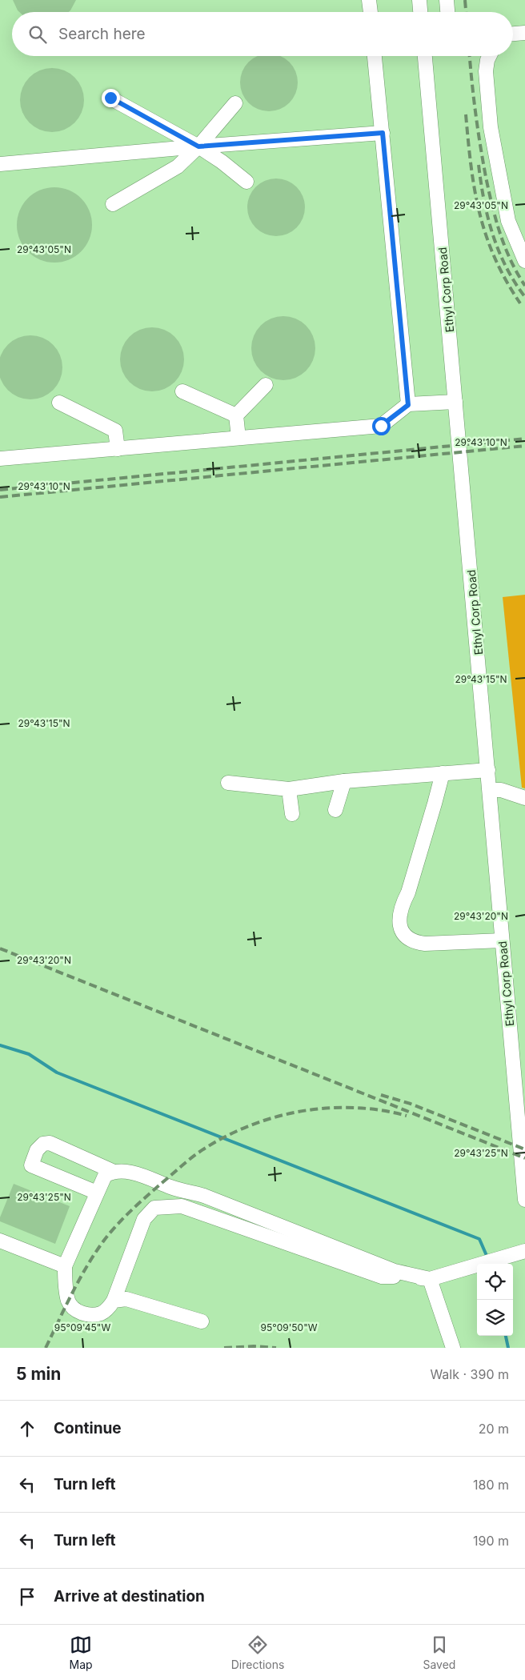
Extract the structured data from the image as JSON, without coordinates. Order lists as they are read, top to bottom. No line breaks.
{"streets":{"lane":["Ethyl Corp Road"]},"page":{"search":"Search here","heading":["5 min","Walk · 390 m"],"list":[["Continue","20 m"],["Turn left","180 m"],["Turn left","190 m"],"Arrive at destination"],"nav":["Map","Directions","Saved"]},"coordinates":["29°43'05\"N","29°43'10\"N","29°43'15\"N","29°43'20\"N","29°43'25\"N","95°09'45\"W","95°09'50\"W"]}
